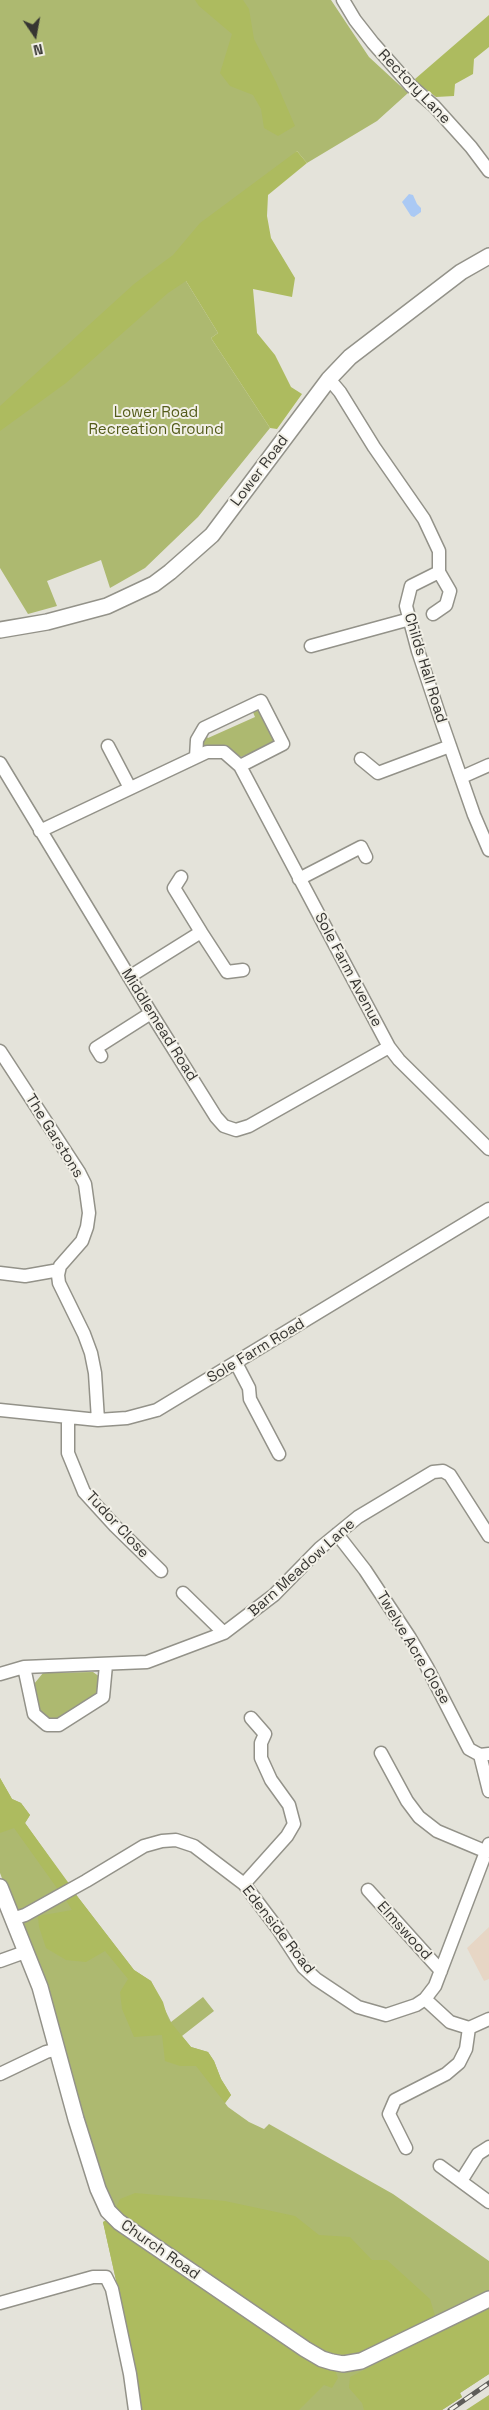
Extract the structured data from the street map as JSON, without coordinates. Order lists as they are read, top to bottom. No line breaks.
{"streets":{"street":["Rectory Lane","Lower Road","Childs Hall Road","Sole Farm Avenue","Middlemead Road","The Garstons","Sole Farm Road","Tudor Close","Barn Meadow Lane","Twelve Acre Close","Edenside Road","Elmswood","Church Road"]},"crossings":[["Sole Farm Avenue","Middlemead Road"],["Sole Farm Road","Tudor Close"],["Barn Meadow Lane","Twelve Acre Close"],["Edenside Road","Elmswood"],["Edenside Road","Church Road"]],"parks":["Lower Road Recreation Ground"],"north":"bottom"}
